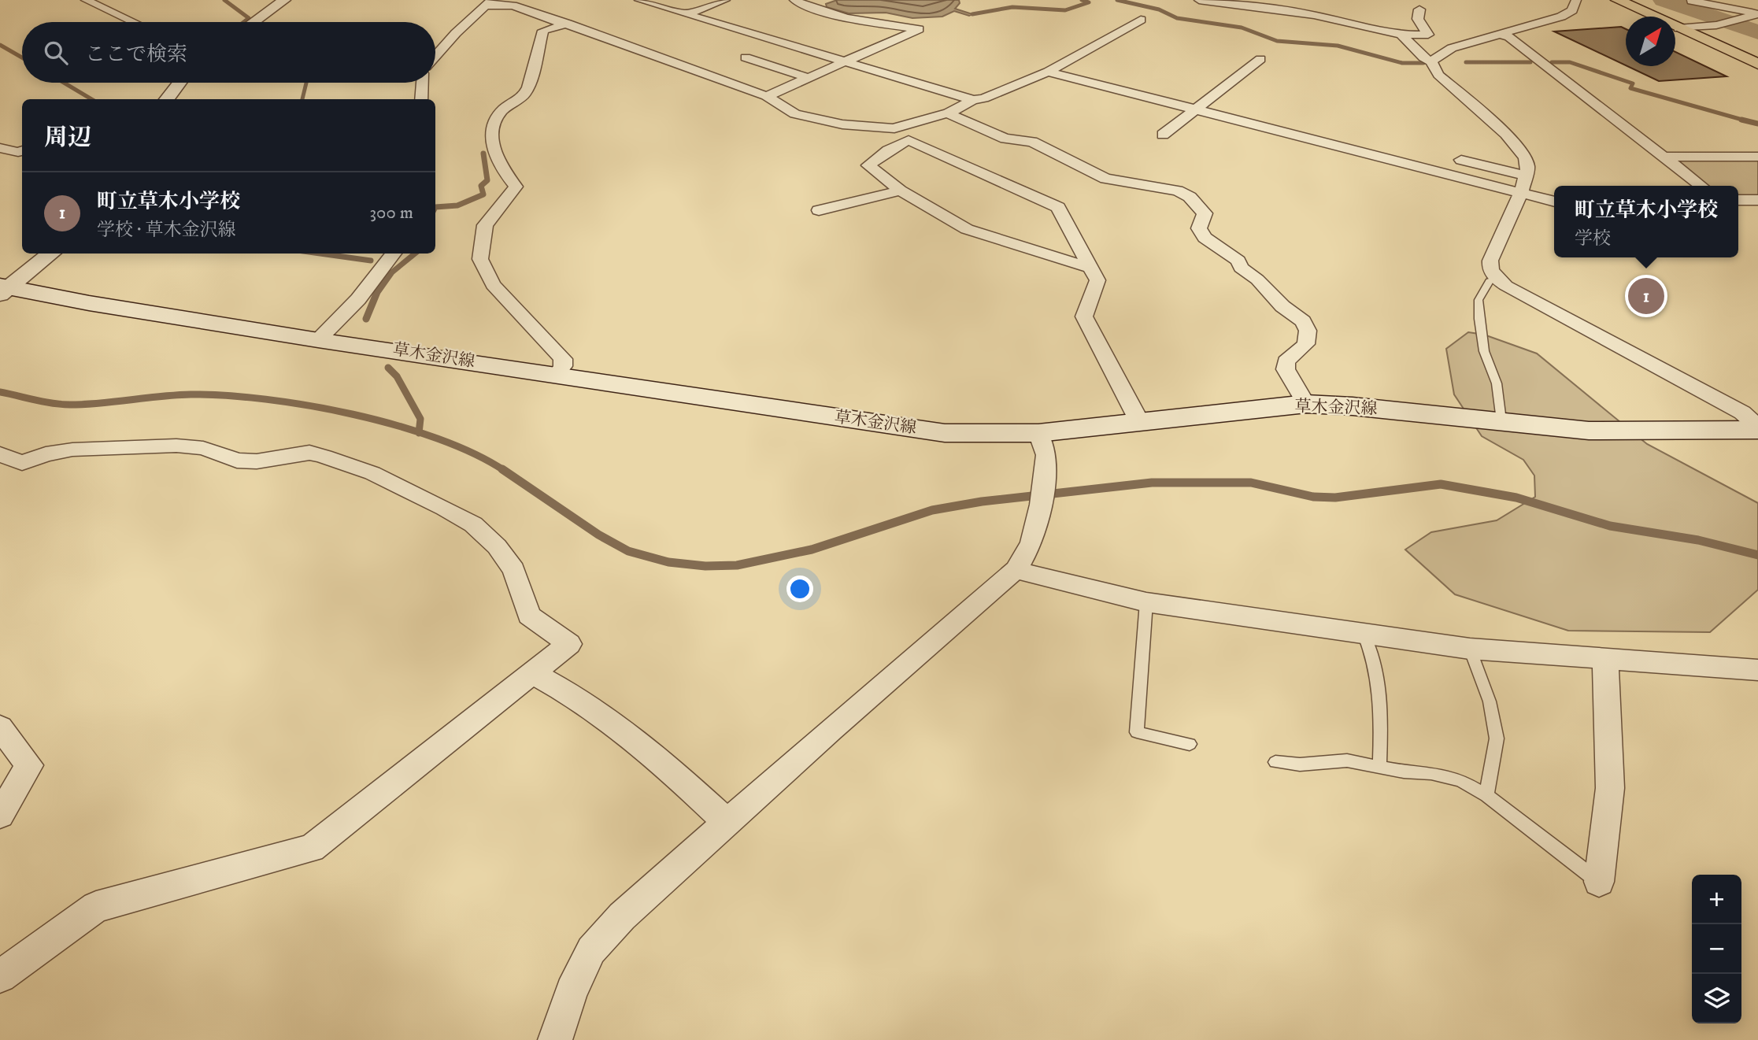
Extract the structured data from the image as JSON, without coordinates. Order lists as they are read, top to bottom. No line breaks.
{"streets":{"main road":["草木金沢線"]},"north":"top right","page":{"search":"ここで検索","heading":"周辺","list":[{"mark":"1","name":"町立草木小学校","note":"学校 · 草木金沢線","value":"300 m"}],"popup":["町立草木小学校","学校"],"pins":"1","map_buttons":["+","−"]}}
